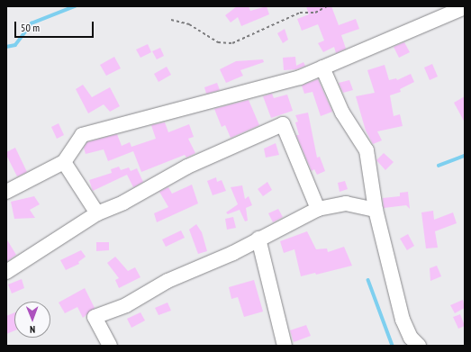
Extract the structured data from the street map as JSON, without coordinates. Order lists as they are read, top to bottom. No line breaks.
{"scale_bar":"50 m","north":"bottom"}
